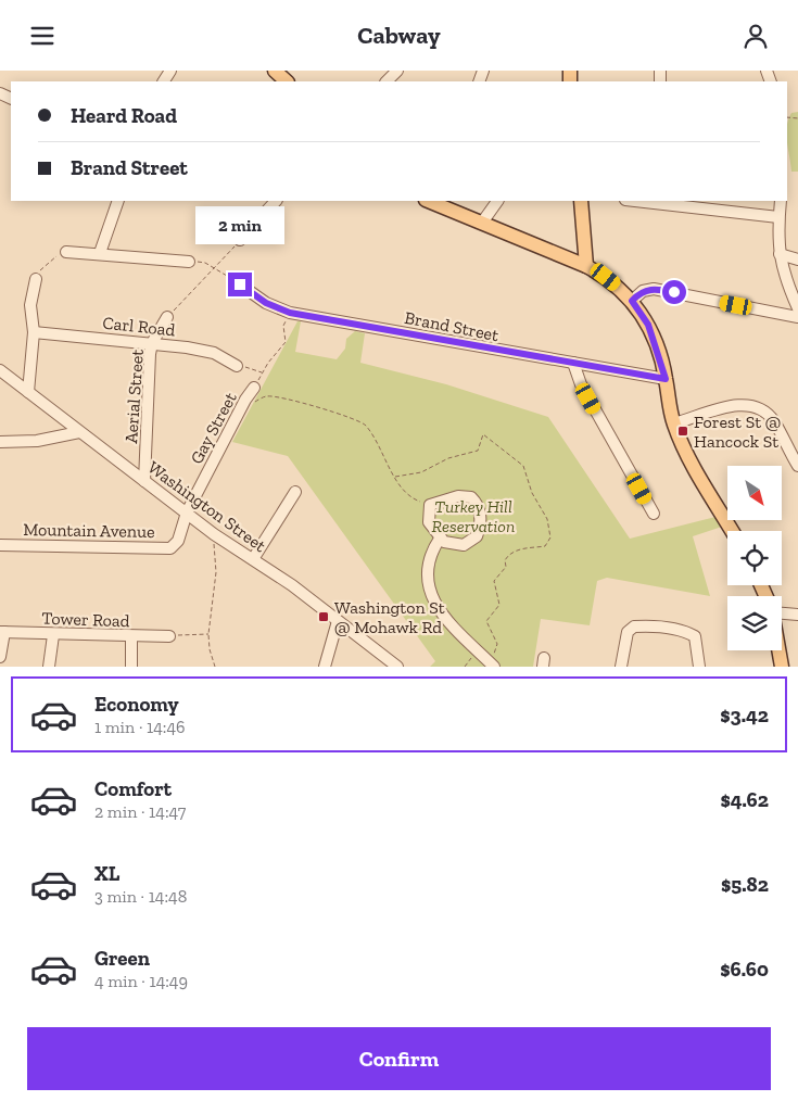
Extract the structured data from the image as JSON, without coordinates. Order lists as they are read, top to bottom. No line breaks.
{"streets":{"street":["Carl Road","Brand Street","Aerial Street","Gay Street","Washington Street","Mountain Avenue","Tower Road"]},"crossings":[["Carl Road","Aerial Street"],["Aerial Street","Washington Street"],["Gay Street","Washington Street"],["Gay Street","Mountain Avenue"],["Washington Street","Mountain Avenue"]],"parks":["Turkey Hill Reservation"],"places":{"transit":["Forest St @ Hancock St","Washington St @ Mohawk Rd"]},"north":"bottom right","page":{"header":"Cabway","banner":["Heard Road","Brand Street"],"bubble":"2 min","list":[{"name":"Economy","note":"1 min · 14:46","value":"$3.42"},{"name":"Comfort","note":"2 min · 14:47","value":"$4.62"},{"name":"XL","note":"3 min · 14:48","value":"$5.82"},{"name":"Green","note":"4 min · 14:49","value":"$6.60"}],"buttons":"Confirm"}}
